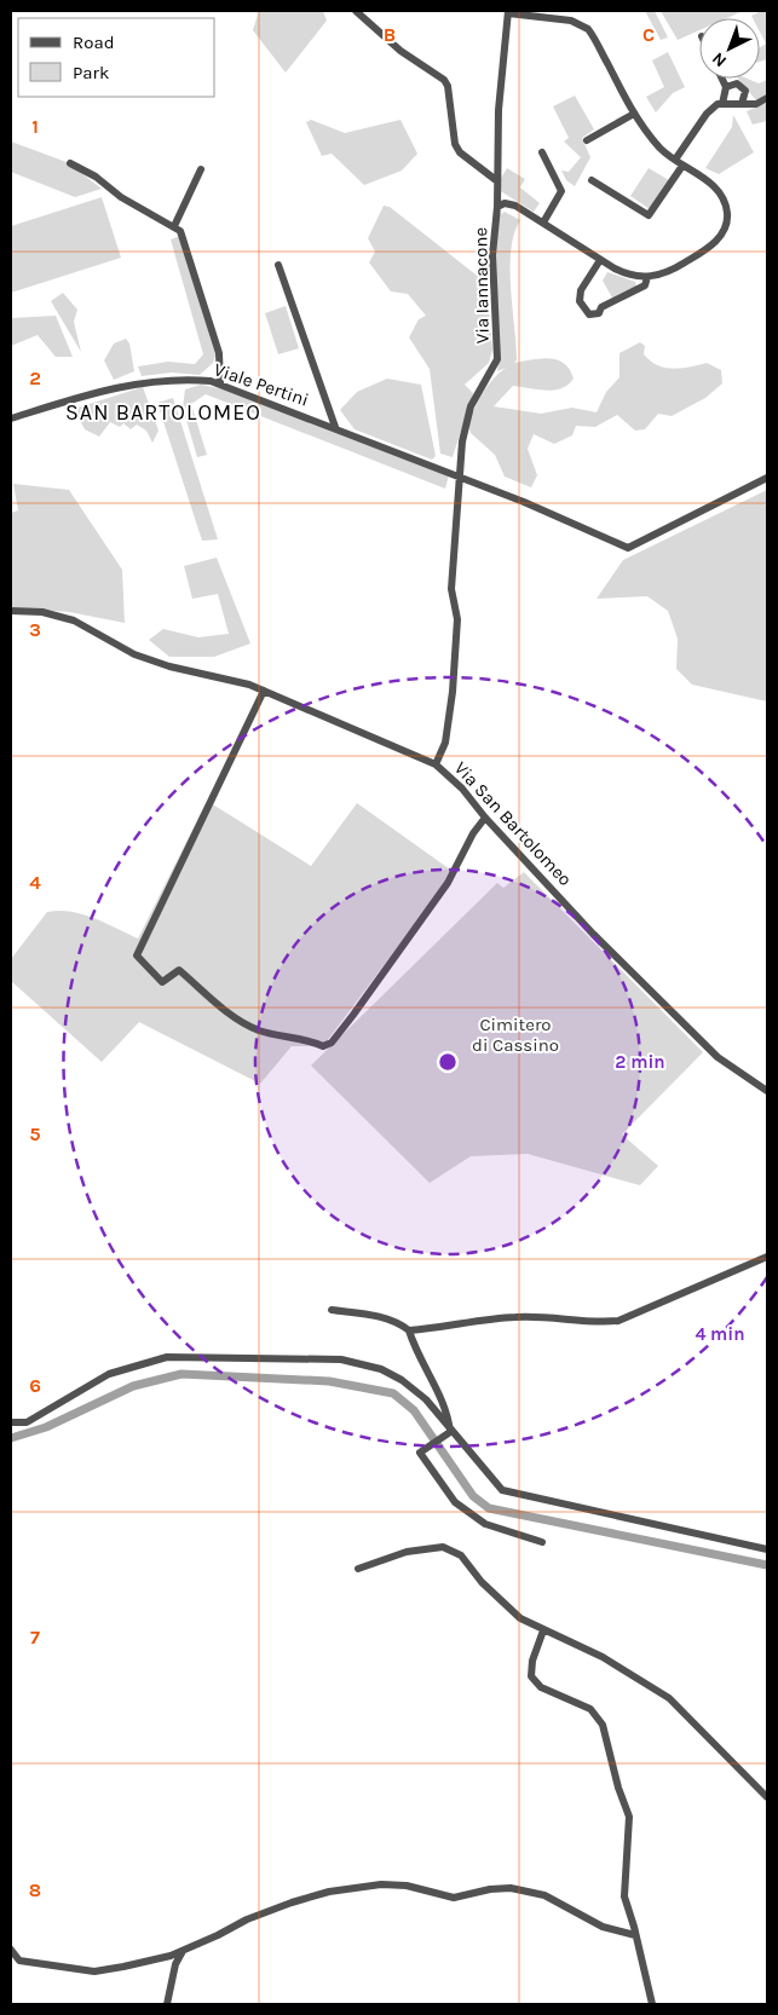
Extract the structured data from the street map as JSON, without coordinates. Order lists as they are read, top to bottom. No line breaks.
{"streets":{"street":["Via Iannacone","Viale Pertini","Via San Bartolomeo"]},"crossings":[["Via Iannacone","Viale Pertini"],["Via Iannacone","Via San Bartolomeo"]],"districts":["SAN BARTOLOMEO"],"parks":["Cimitero di Cassino"],"legend":["Road","Park"],"north":"bottom left","grid":{"columns":["B","C"],"rows":["1","2","3","4","5","6","7","8"]},"rings":["2 min","4 min"]}
